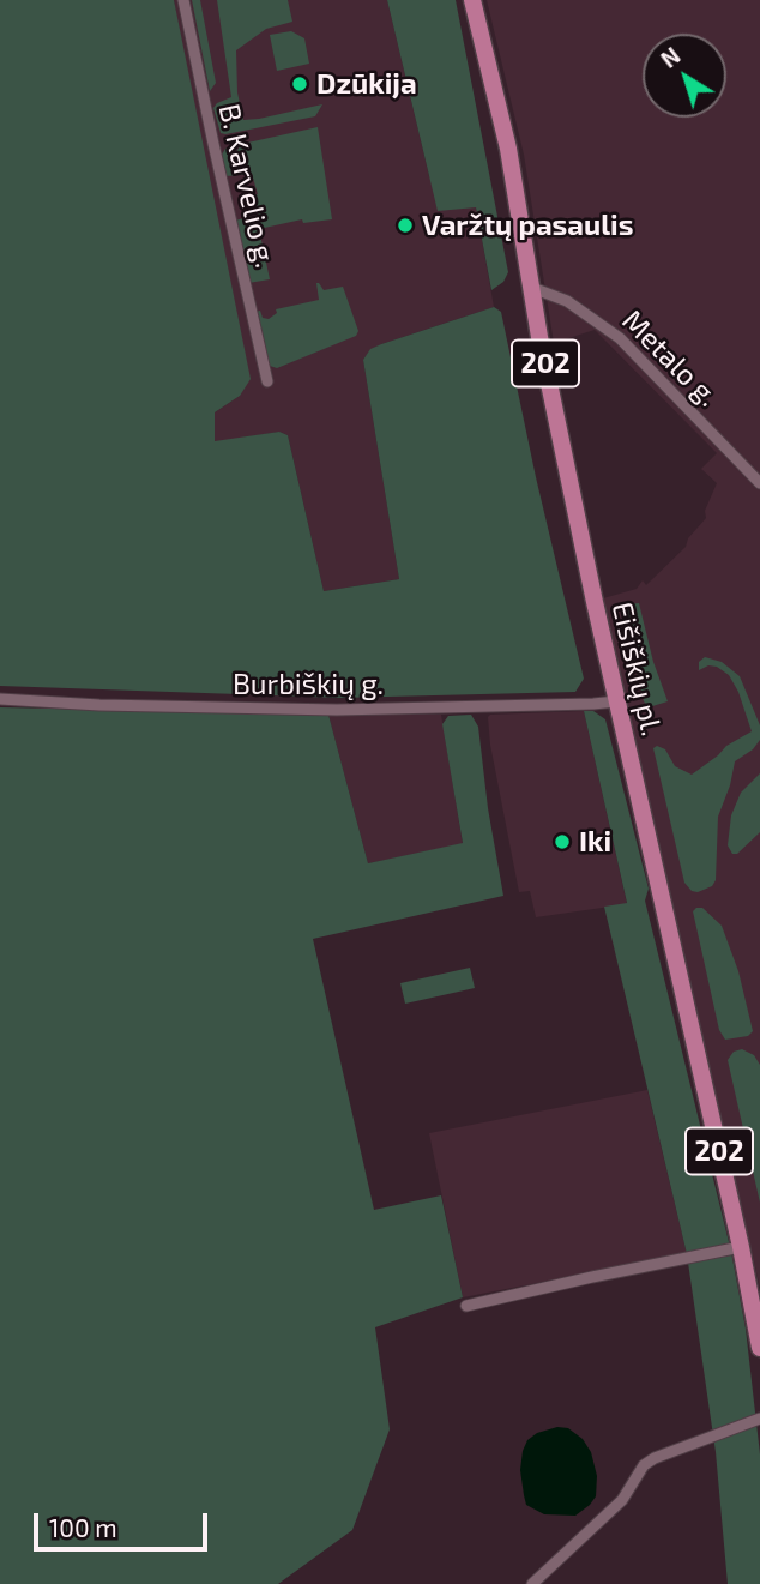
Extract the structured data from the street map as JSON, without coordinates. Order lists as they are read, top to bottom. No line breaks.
{"streets":{"main road":["202","Eišiškių pl."],"street":["B. Karvelio g.","Metalo g.","Burbiškių g."]},"crossings":[["Metalo g.","Eišiškių pl."],["Eišiškių pl.","Burbiškių g."]],"places":["Dzūkija","Varžtų pasaulis","Iki"],"scale_bar":"100 m","north":"top left"}
